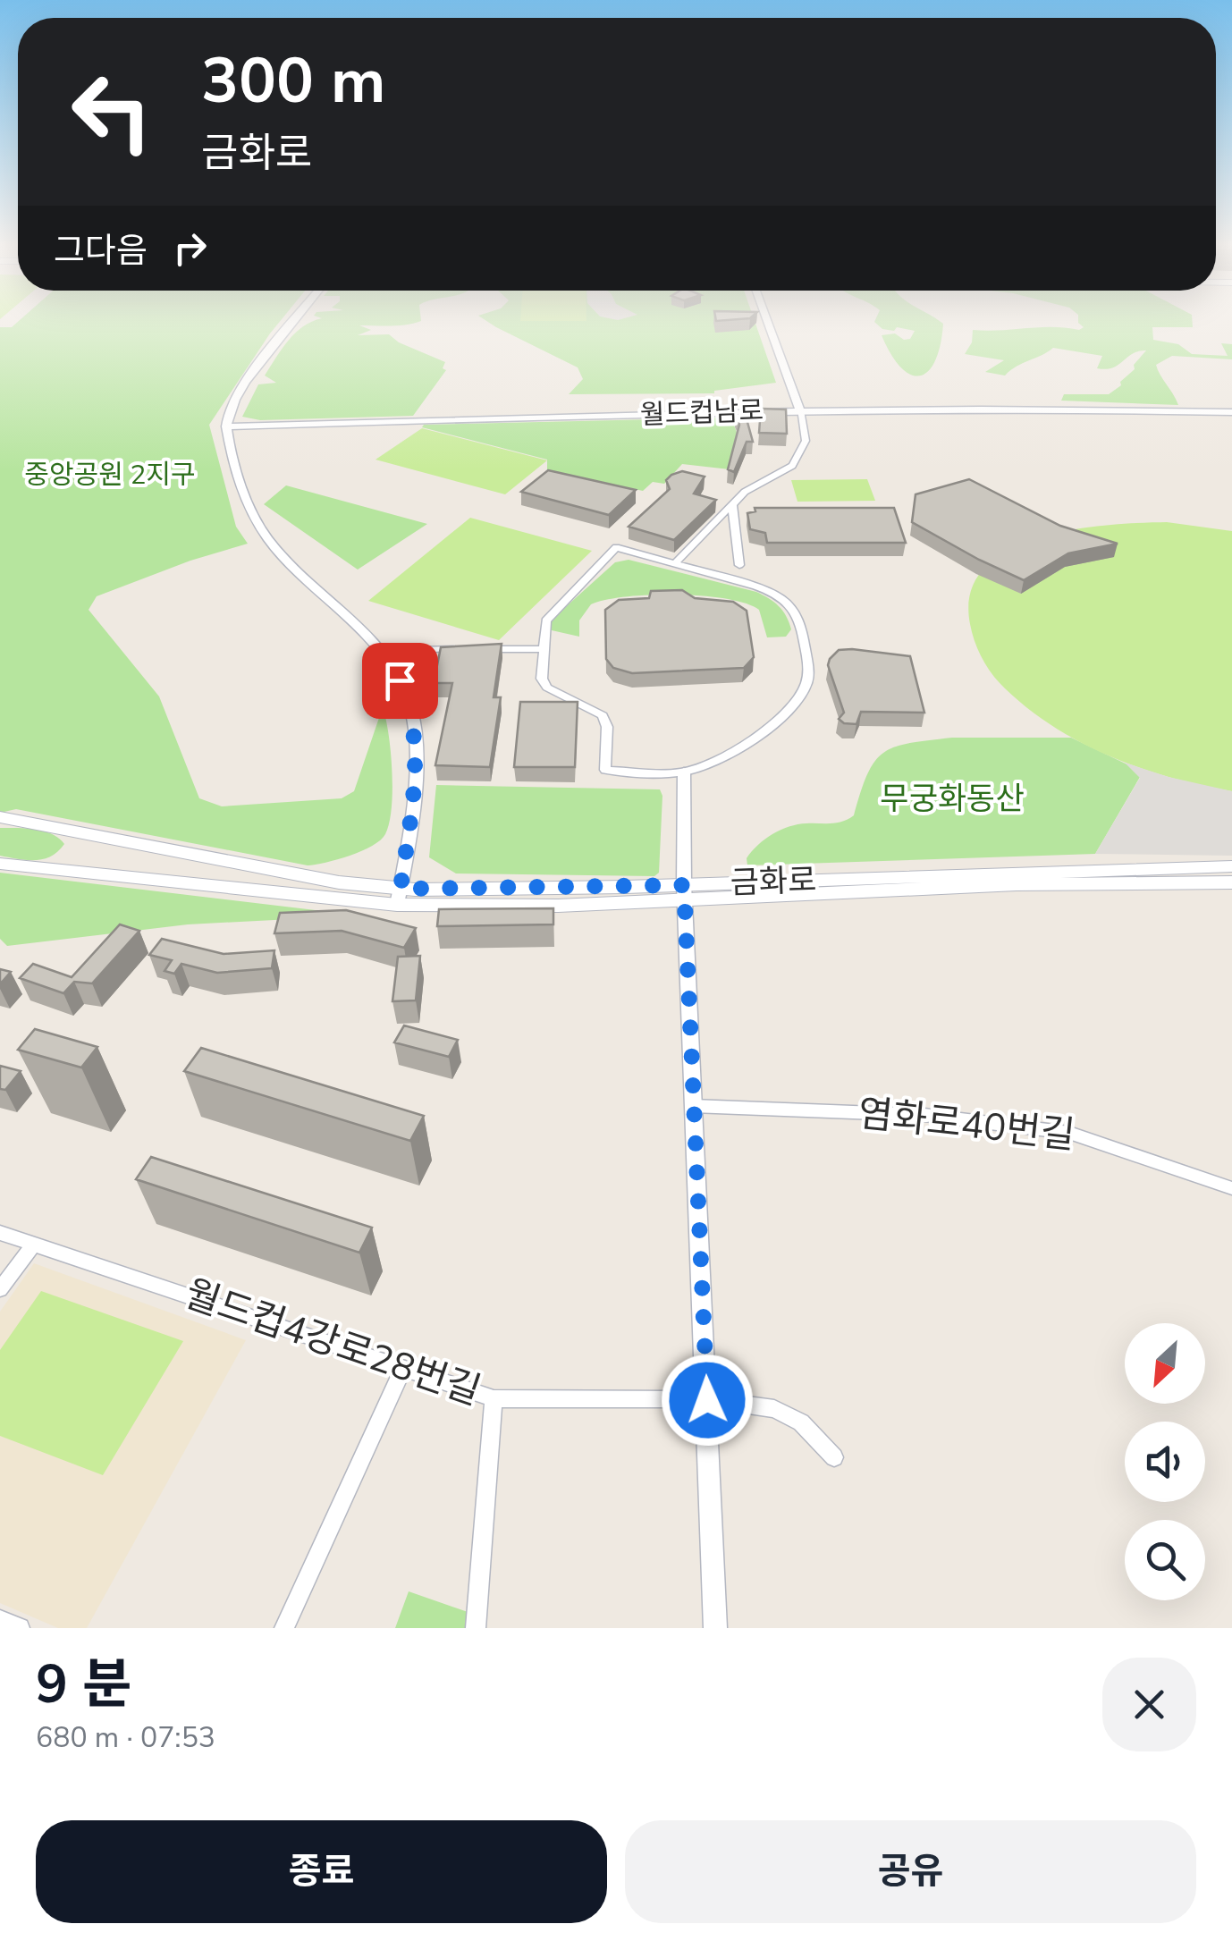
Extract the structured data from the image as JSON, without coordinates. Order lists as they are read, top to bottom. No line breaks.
{"streets":{"main road":["금화로"],"street":["월드컵남로","염화로40번길","월드컵4강로28번길"]},"parks":["중앙공원 2지구","무궁화동산"],"north":"bottom left","page":{"turn":["300 m","금화로"],"then":"그다음","heading":["9 분","680 m · 07:53"],"buttons":["종료","공유"]}}
